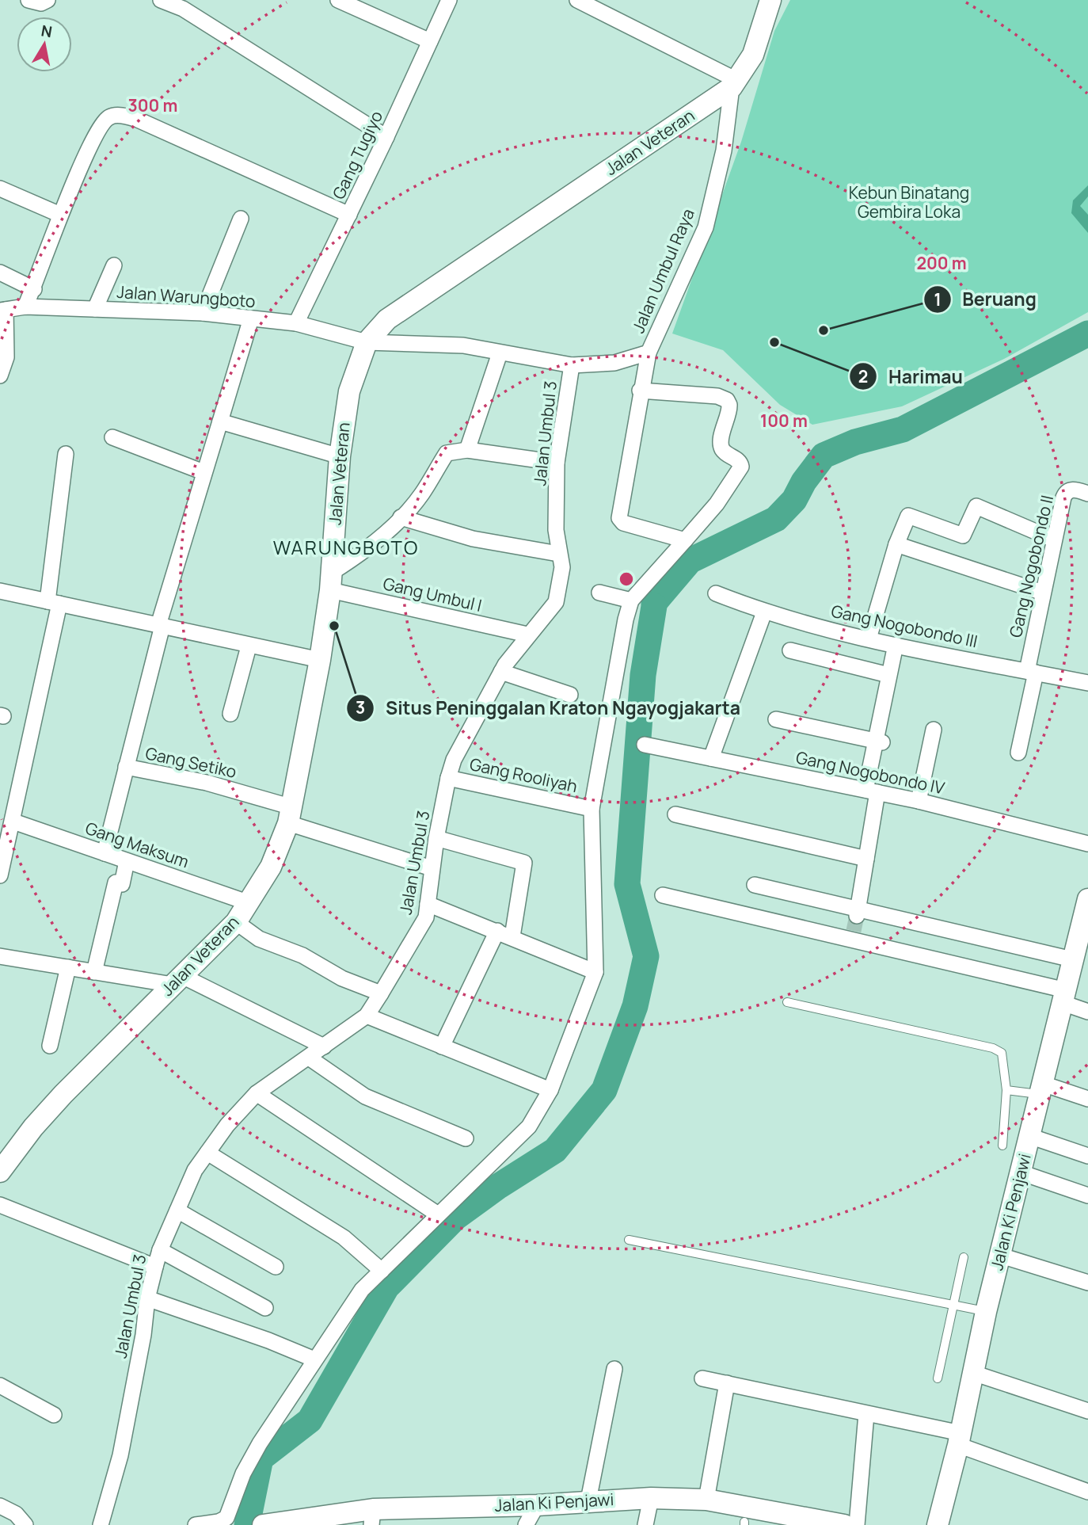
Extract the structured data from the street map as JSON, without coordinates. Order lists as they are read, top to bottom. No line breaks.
{"streets":{"main road":["Jalan Veteran","Jalan Ki Penjawi"],"street":["Gang Tugiyo","Jalan Umbul Raya","Jalan Warungboto","Jalan Umbul 3","Gang Nogobondo II","Gang Umbul I","Gang Nogobondo III","Gang Setiko","Gang Nogobondo IV","Gang Rooliyah","Gang Maksum"]},"crossings":[["Jalan Veteran","Jalan Umbul Raya"],["Jalan Veteran","Jalan Warungboto"],["Jalan Veteran","Gang Umbul I"],["Jalan Veteran","Gang Setiko"],["Jalan Veteran","Gang Maksum"],["Gang Tugiyo","Jalan Warungboto"],["Jalan Umbul Raya","Jalan Warungboto"],["Jalan Umbul Raya","Jalan Umbul 3"],["Jalan Warungboto","Gang Setiko"],["Jalan Umbul 3","Gang Umbul I"],["Jalan Umbul 3","Gang Setiko"],["Jalan Umbul 3","Gang Rooliyah"],["Gang Nogobondo II","Gang Nogobondo III"]],"districts":["WARUNGBOTO"],"parks":["Kebun Binatang Gembira Loka"],"places":["Beruang","Harimau","Situs Peninggalan Kraton Ngayogjakarta"],"north":"top","rings":["300 m","200 m","100 m"]}
